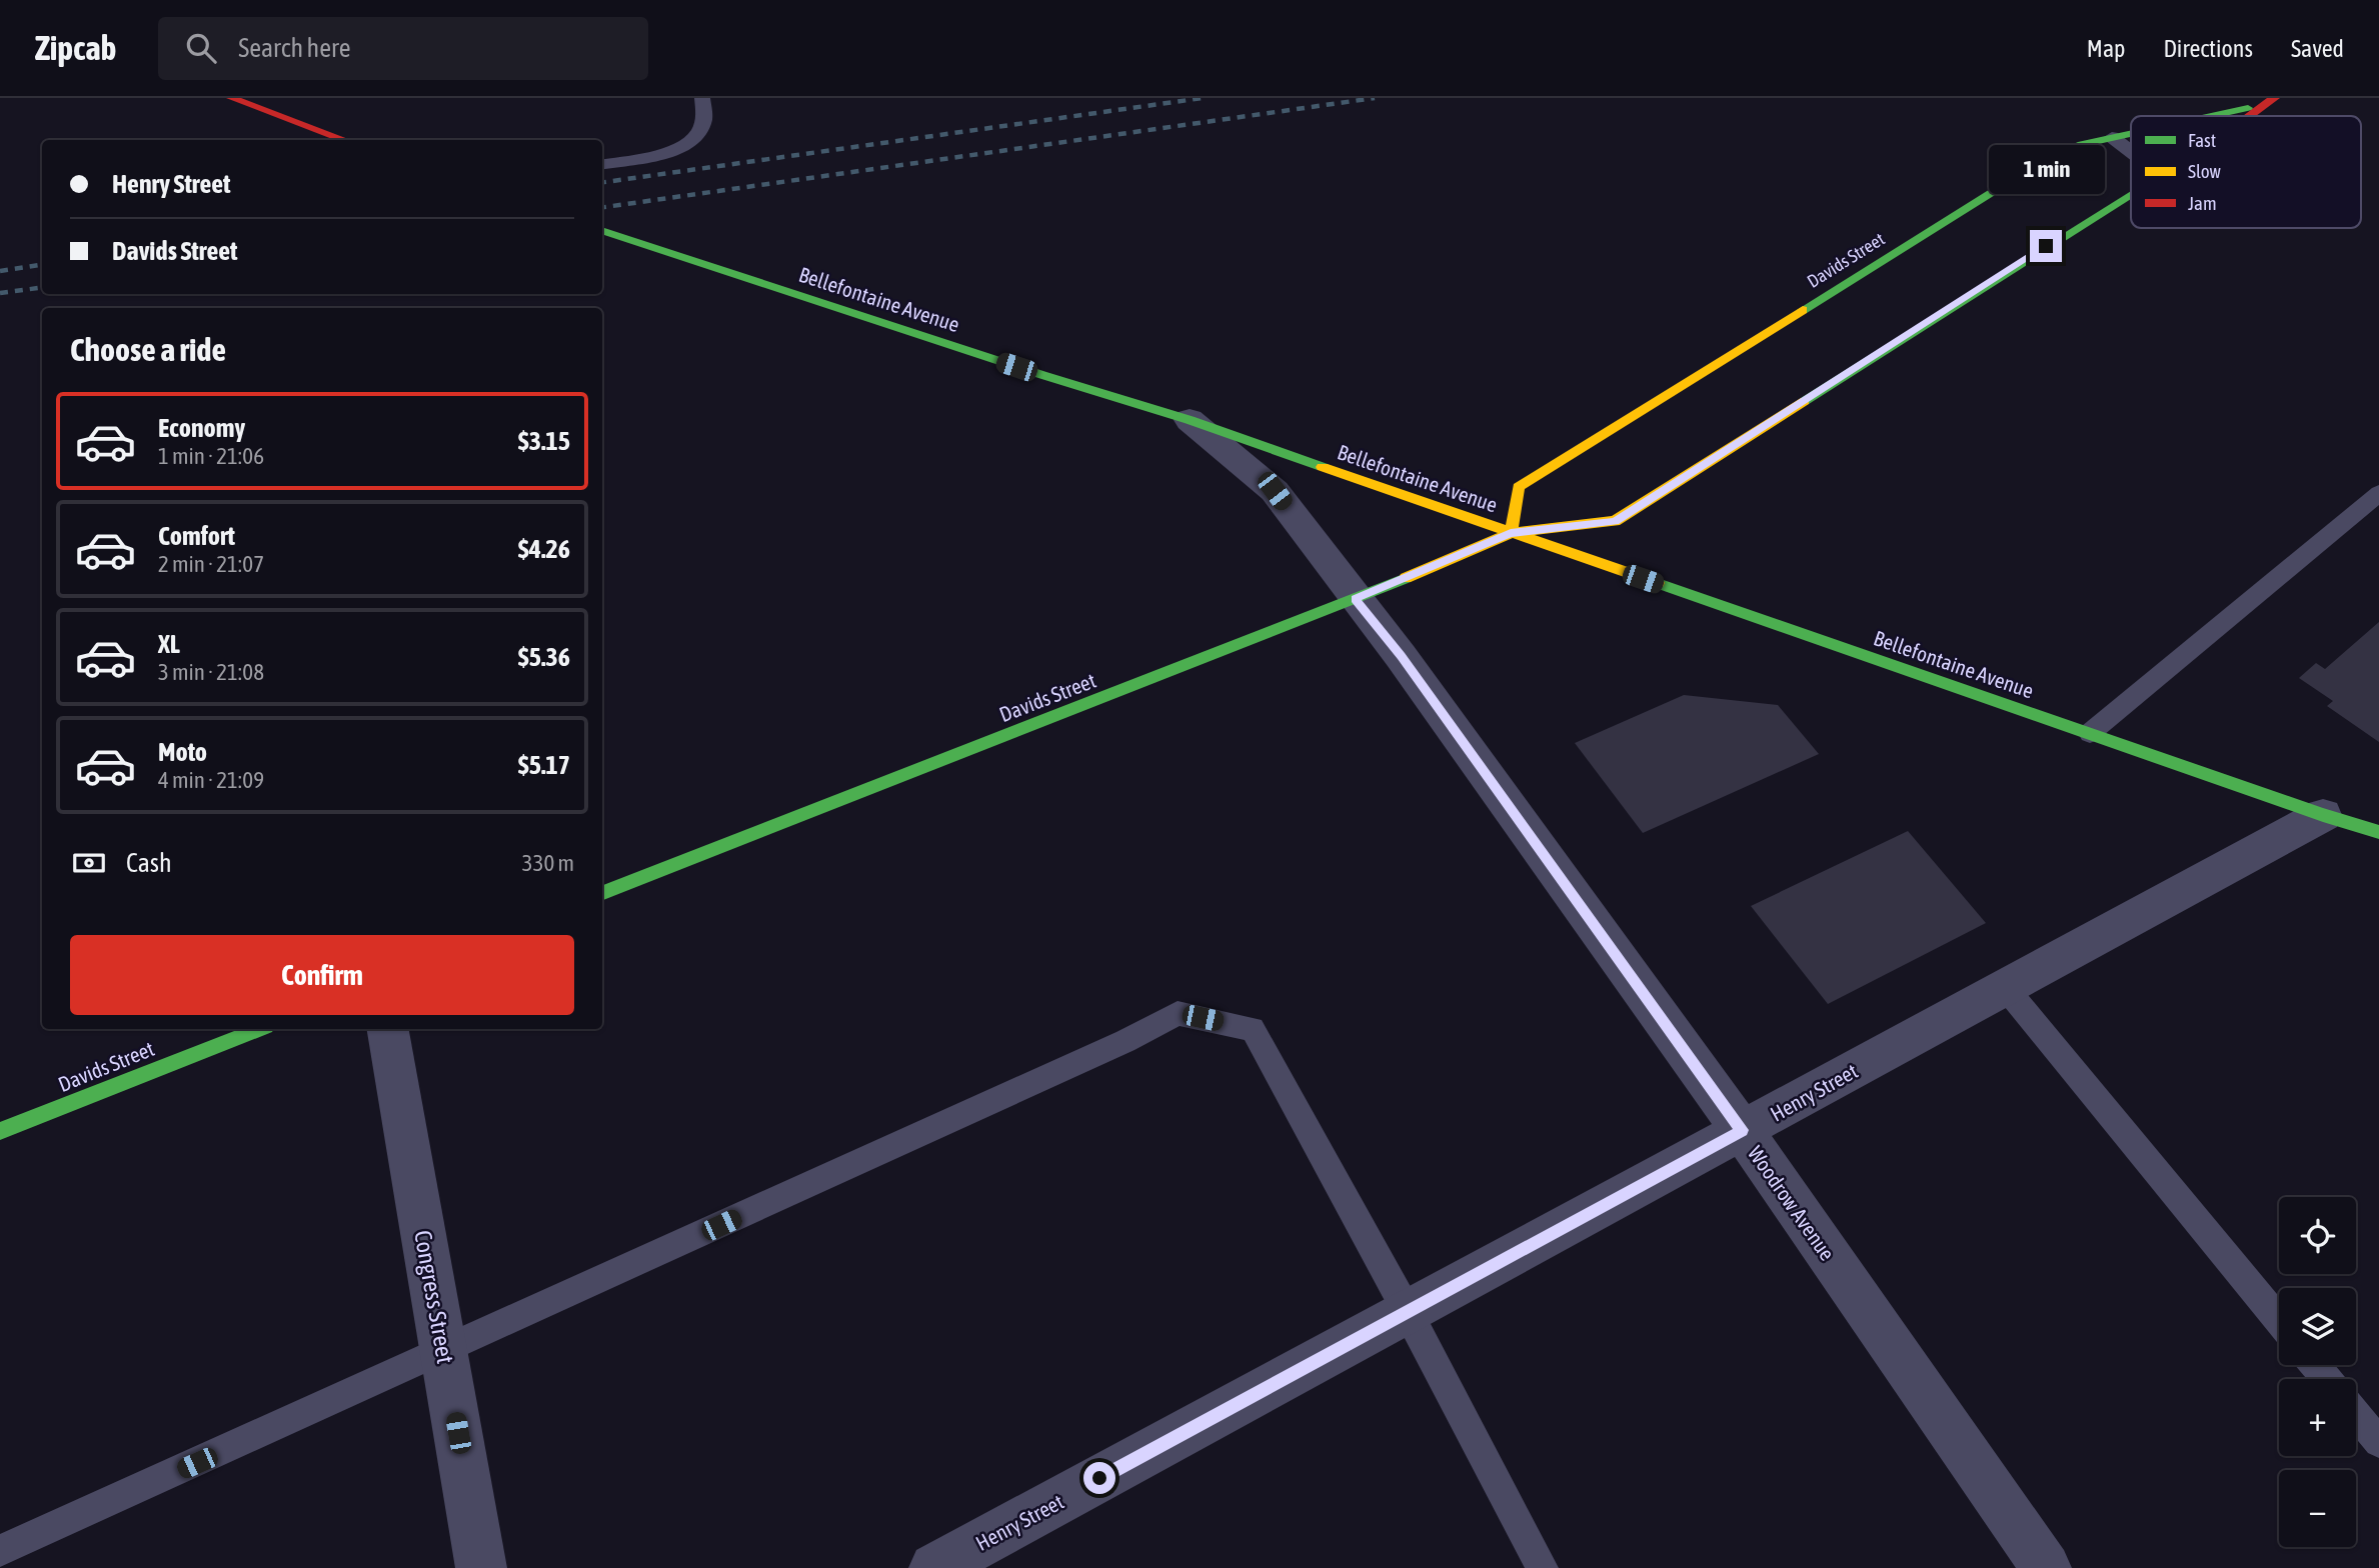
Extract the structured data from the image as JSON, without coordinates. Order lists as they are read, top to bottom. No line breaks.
{"streets":{"street":["Davids Street","Bellefontaine Avenue","Henry Street","Woodrow Avenue","Congress Street"]},"crossings":[["Davids Street","Bellefontaine Avenue"],["Davids Street","Woodrow Avenue"],["Bellefontaine Avenue","Henry Street"],["Bellefontaine Avenue","Woodrow Avenue"],["Henry Street","Woodrow Avenue"]],"legend":["Fast","Slow","Jam"],"page":{"header":"Zipcab","search":"Search here","nav":["Map","Directions","Saved"],"banner":["Henry Street","Davids Street"],"bubble":"1 min","heading":"Choose a ride","list":[{"name":"Economy","note":"1 min · 21:06","value":"$3.15"},{"name":"Comfort","note":"2 min · 21:07","value":"$4.26"},{"name":"XL","note":"3 min · 21:08","value":"$5.36"},{"name":"Moto","note":"4 min · 21:09","value":"$5.17"}],"pay":["Cash","330 m"],"buttons":"Confirm","map_buttons":["+","−"]}}
